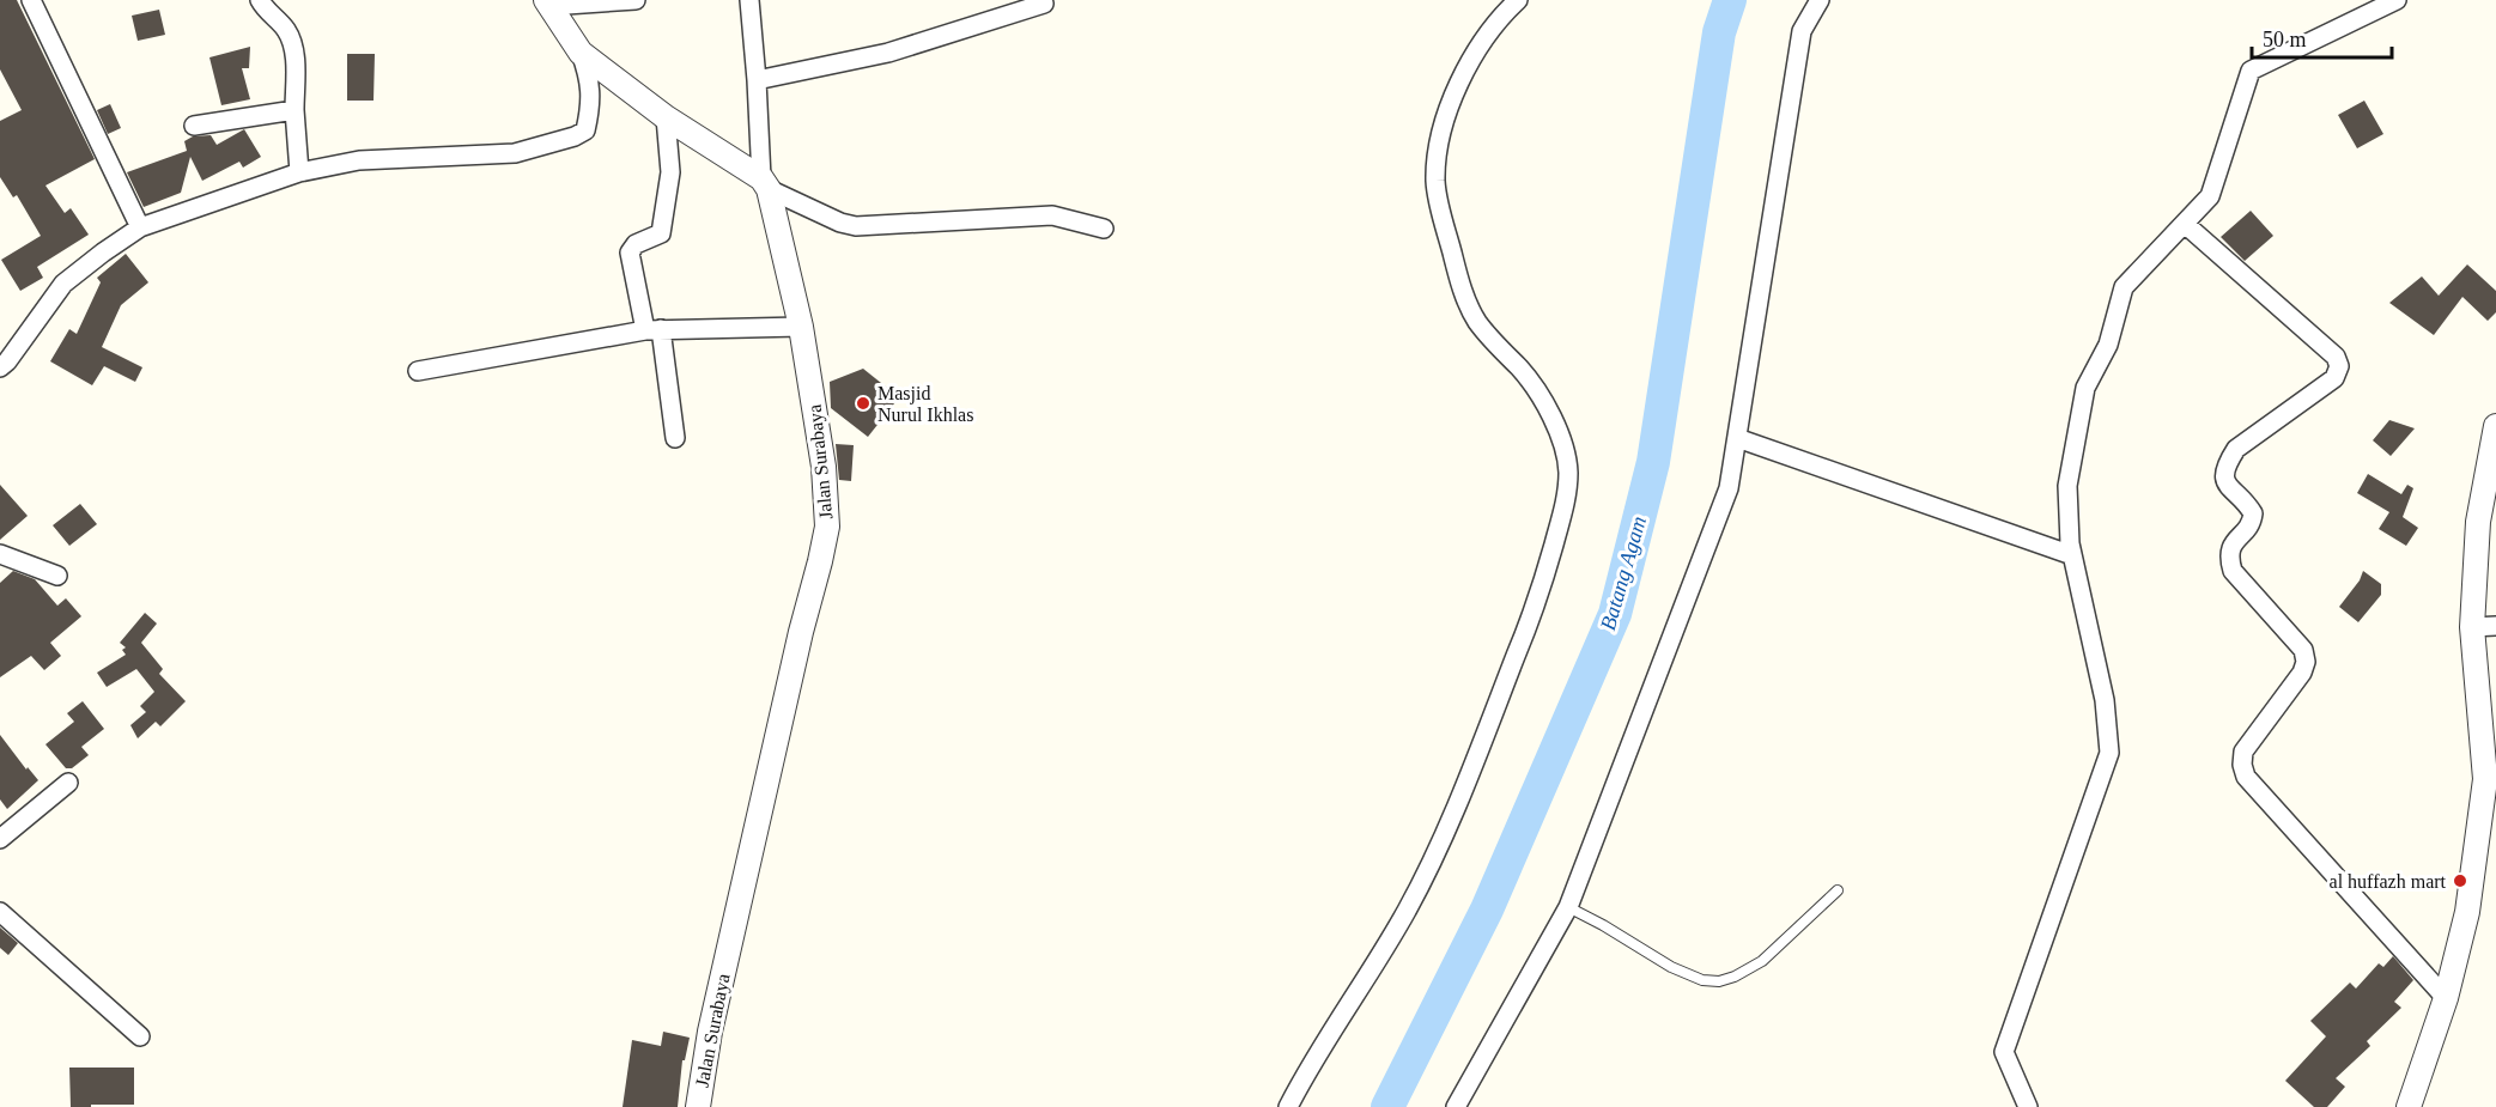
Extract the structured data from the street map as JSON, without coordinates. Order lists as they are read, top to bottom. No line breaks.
{"streets":{"street":["Jalan Surabaya"]},"water":["Batang Agam"],"places":["Masjid Nurul Ikhlas","al huffazh mart"],"scale_bar":"50 m"}
